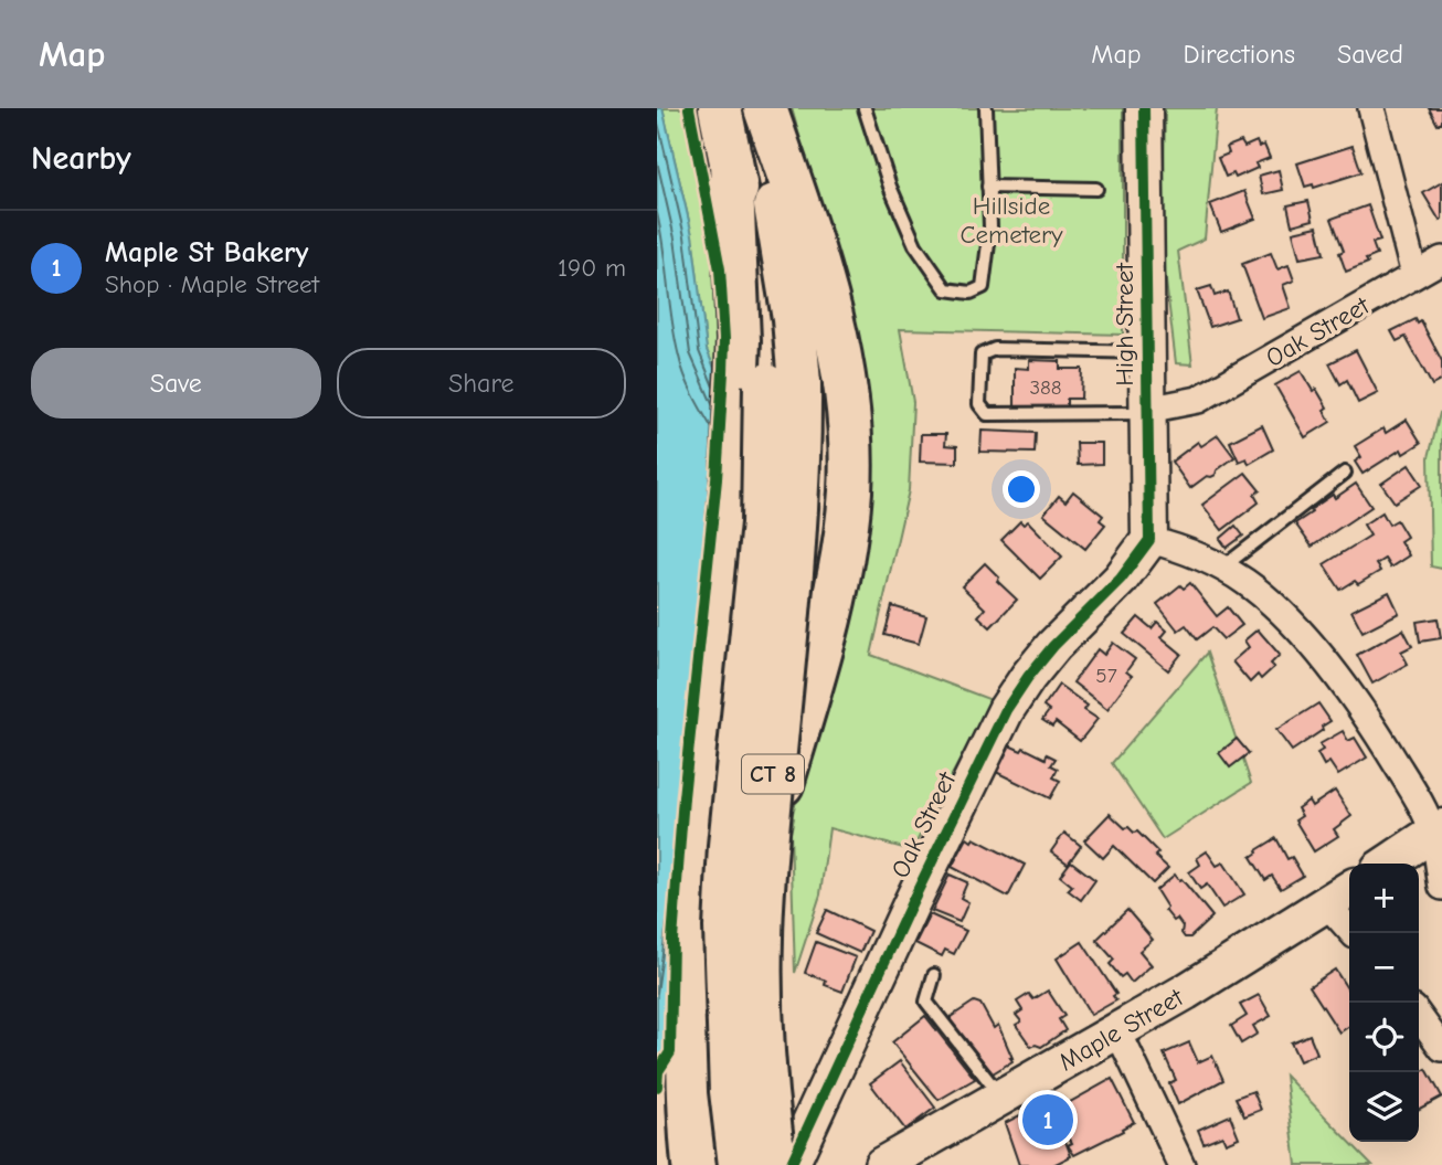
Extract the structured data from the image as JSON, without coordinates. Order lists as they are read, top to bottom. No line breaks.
{"streets":{"highway":["CT 8"],"street":["High Street","Oak Street","Maple Street"]},"crossings":[["High Street","Oak Street"]],"parks":["Hillside Cemetery"],"house_numbers":["388","57"],"page":{"header":"Map","nav":["Map","Directions","Saved"],"heading":"Nearby","list":[{"mark":"1","name":"Maple St Bakery","note":"Shop · Maple Street","value":"190 m"}],"buttons":["Save","Share"],"map_buttons":["+","−"],"pins":"1"}}
